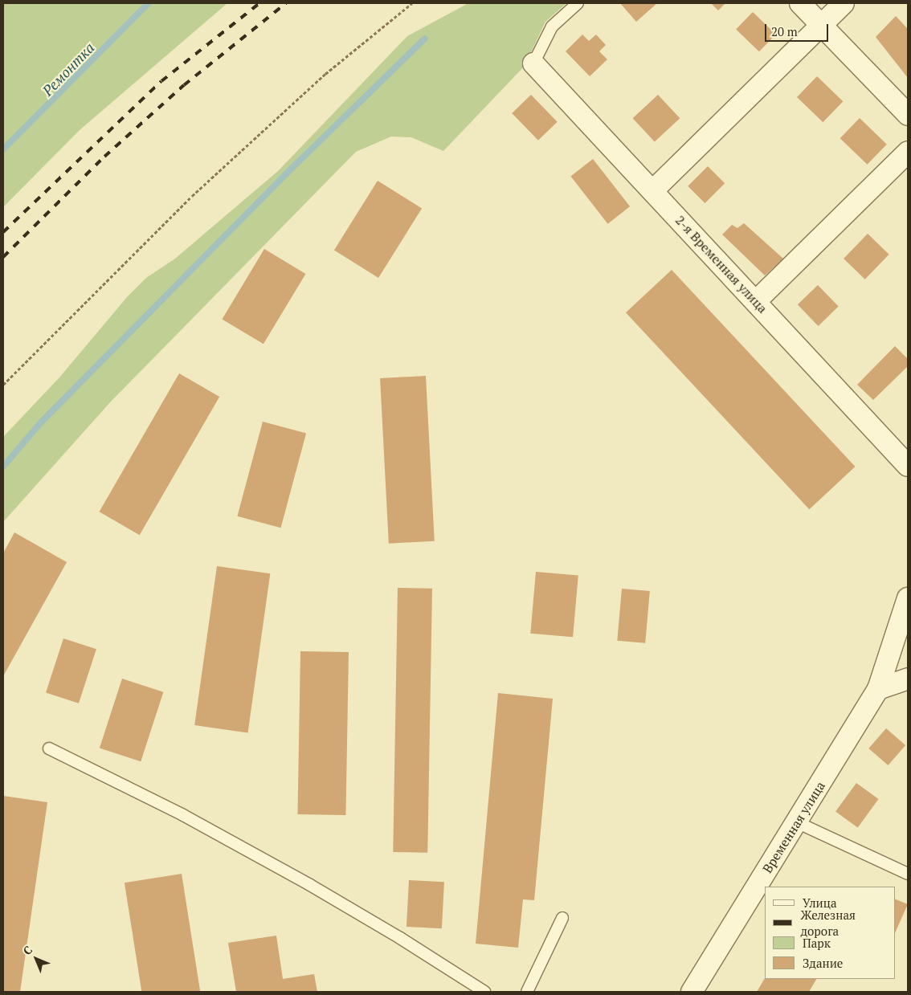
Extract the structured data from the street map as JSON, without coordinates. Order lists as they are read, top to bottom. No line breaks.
{"streets":{"street":["2-я Временная улица","Временная улица"]},"water":["Ремонтка"],"legend":["Улица","Железная дорога","Парк","Здание"],"scale_bar":"20 m","north":"top left"}
